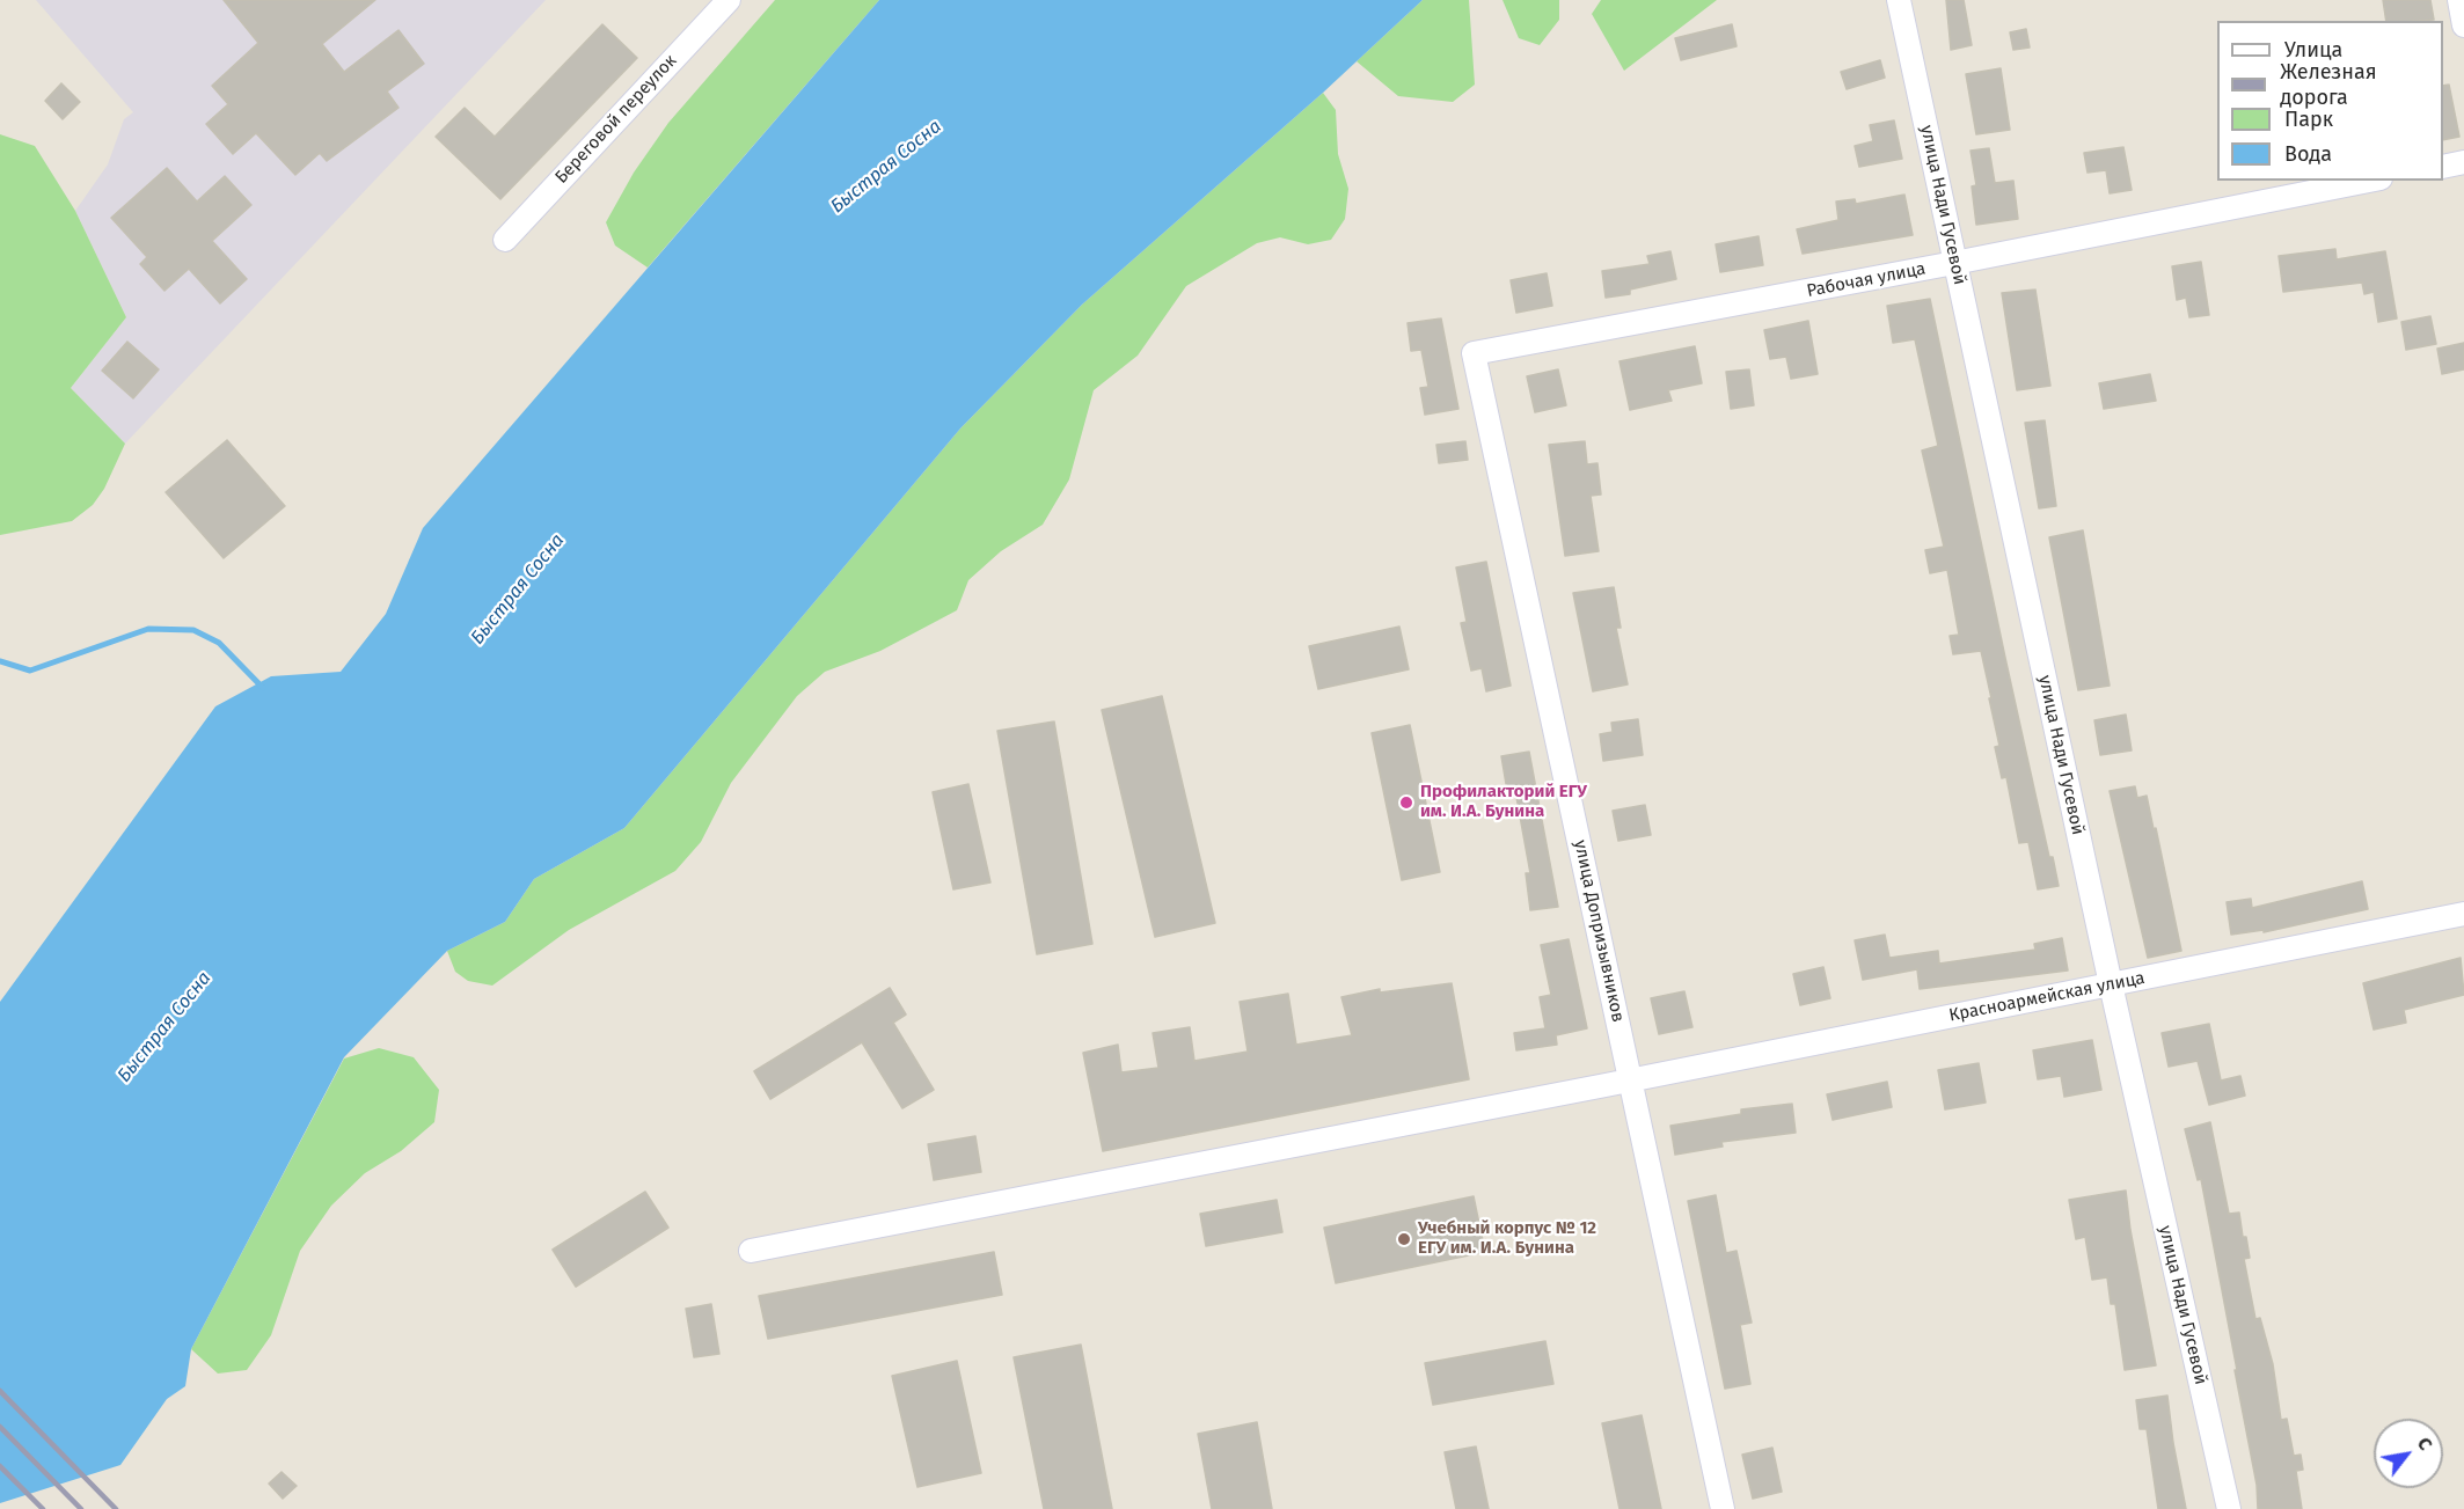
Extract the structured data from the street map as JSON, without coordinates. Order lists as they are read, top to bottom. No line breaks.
{"streets":{"street":["Береговой переулок","улица Нади Гусевой","Рабочая улица","улица Допризывников","Красноармейская улица"]},"crossings":[["улица Нади Гусевой","Рабочая улица"],["улица Нади Гусевой","Красноармейская улица"],["Рабочая улица","улица Допризывников"],["улица Допризывников","Красноармейская улица"]],"water":["Быстрая Сосна"],"places":["Профилакторий ЕГУ им. И.А. Бунина","Учебный корпус № 12 ЕГУ им. И.А. Бунина"],"legend":["Улица","Железная дорога","Парк","Вода"],"north":"top right"}
